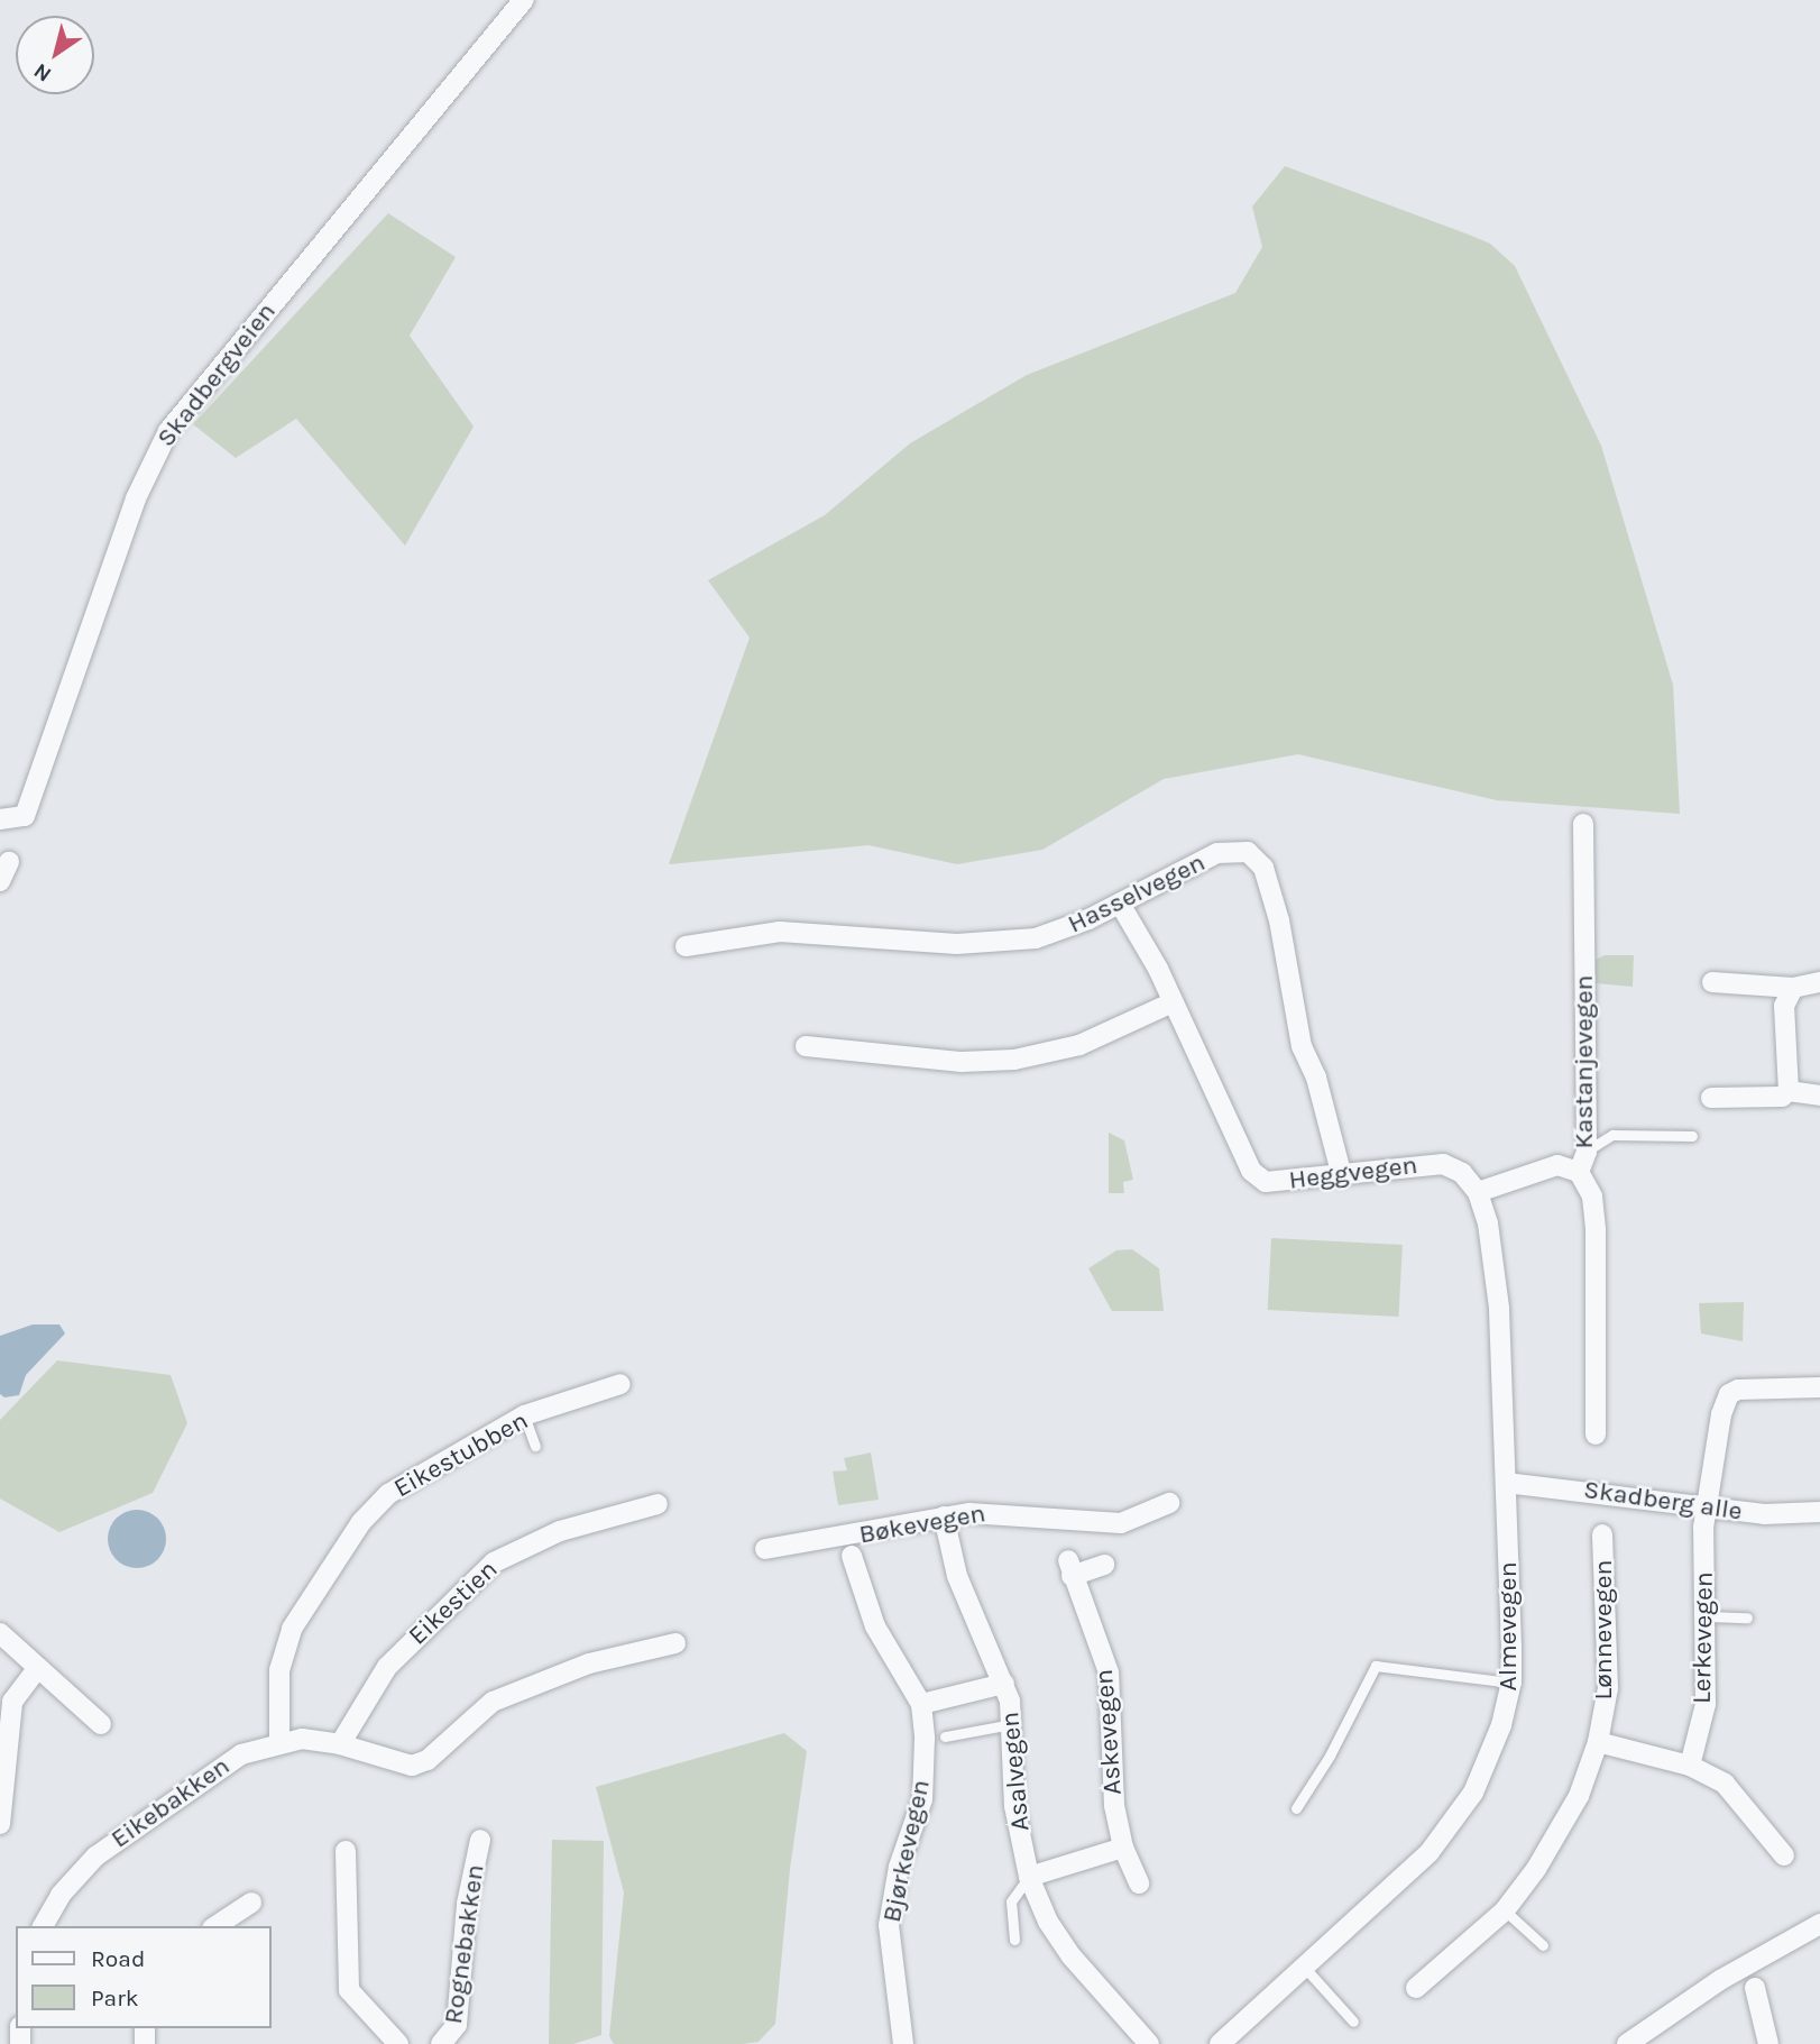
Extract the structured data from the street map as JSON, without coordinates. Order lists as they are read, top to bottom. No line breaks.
{"streets":{"street":["Skadbergveien","Hasselvegen","Kastanjevegen","Heggvegen","Eikestubben","Skadberg alle","Bøkevegen","Eikestien","Almevegen","Lønnevegen","Lerkevegen","Askevegen","Asalvegen","Eikebakken","Bjørkevegen","Rognebakken"]},"crossings":[["Hasselvegen","Heggvegen"],["Heggvegen","Almevegen"],["Eikestubben","Eikebakken"],["Skadberg alle","Almevegen"],["Skadberg alle","Lerkevegen"],["Bøkevegen","Asalvegen"],["Eikestien","Eikebakken"]],"legend":["Road","Park"],"north":"bottom left"}
